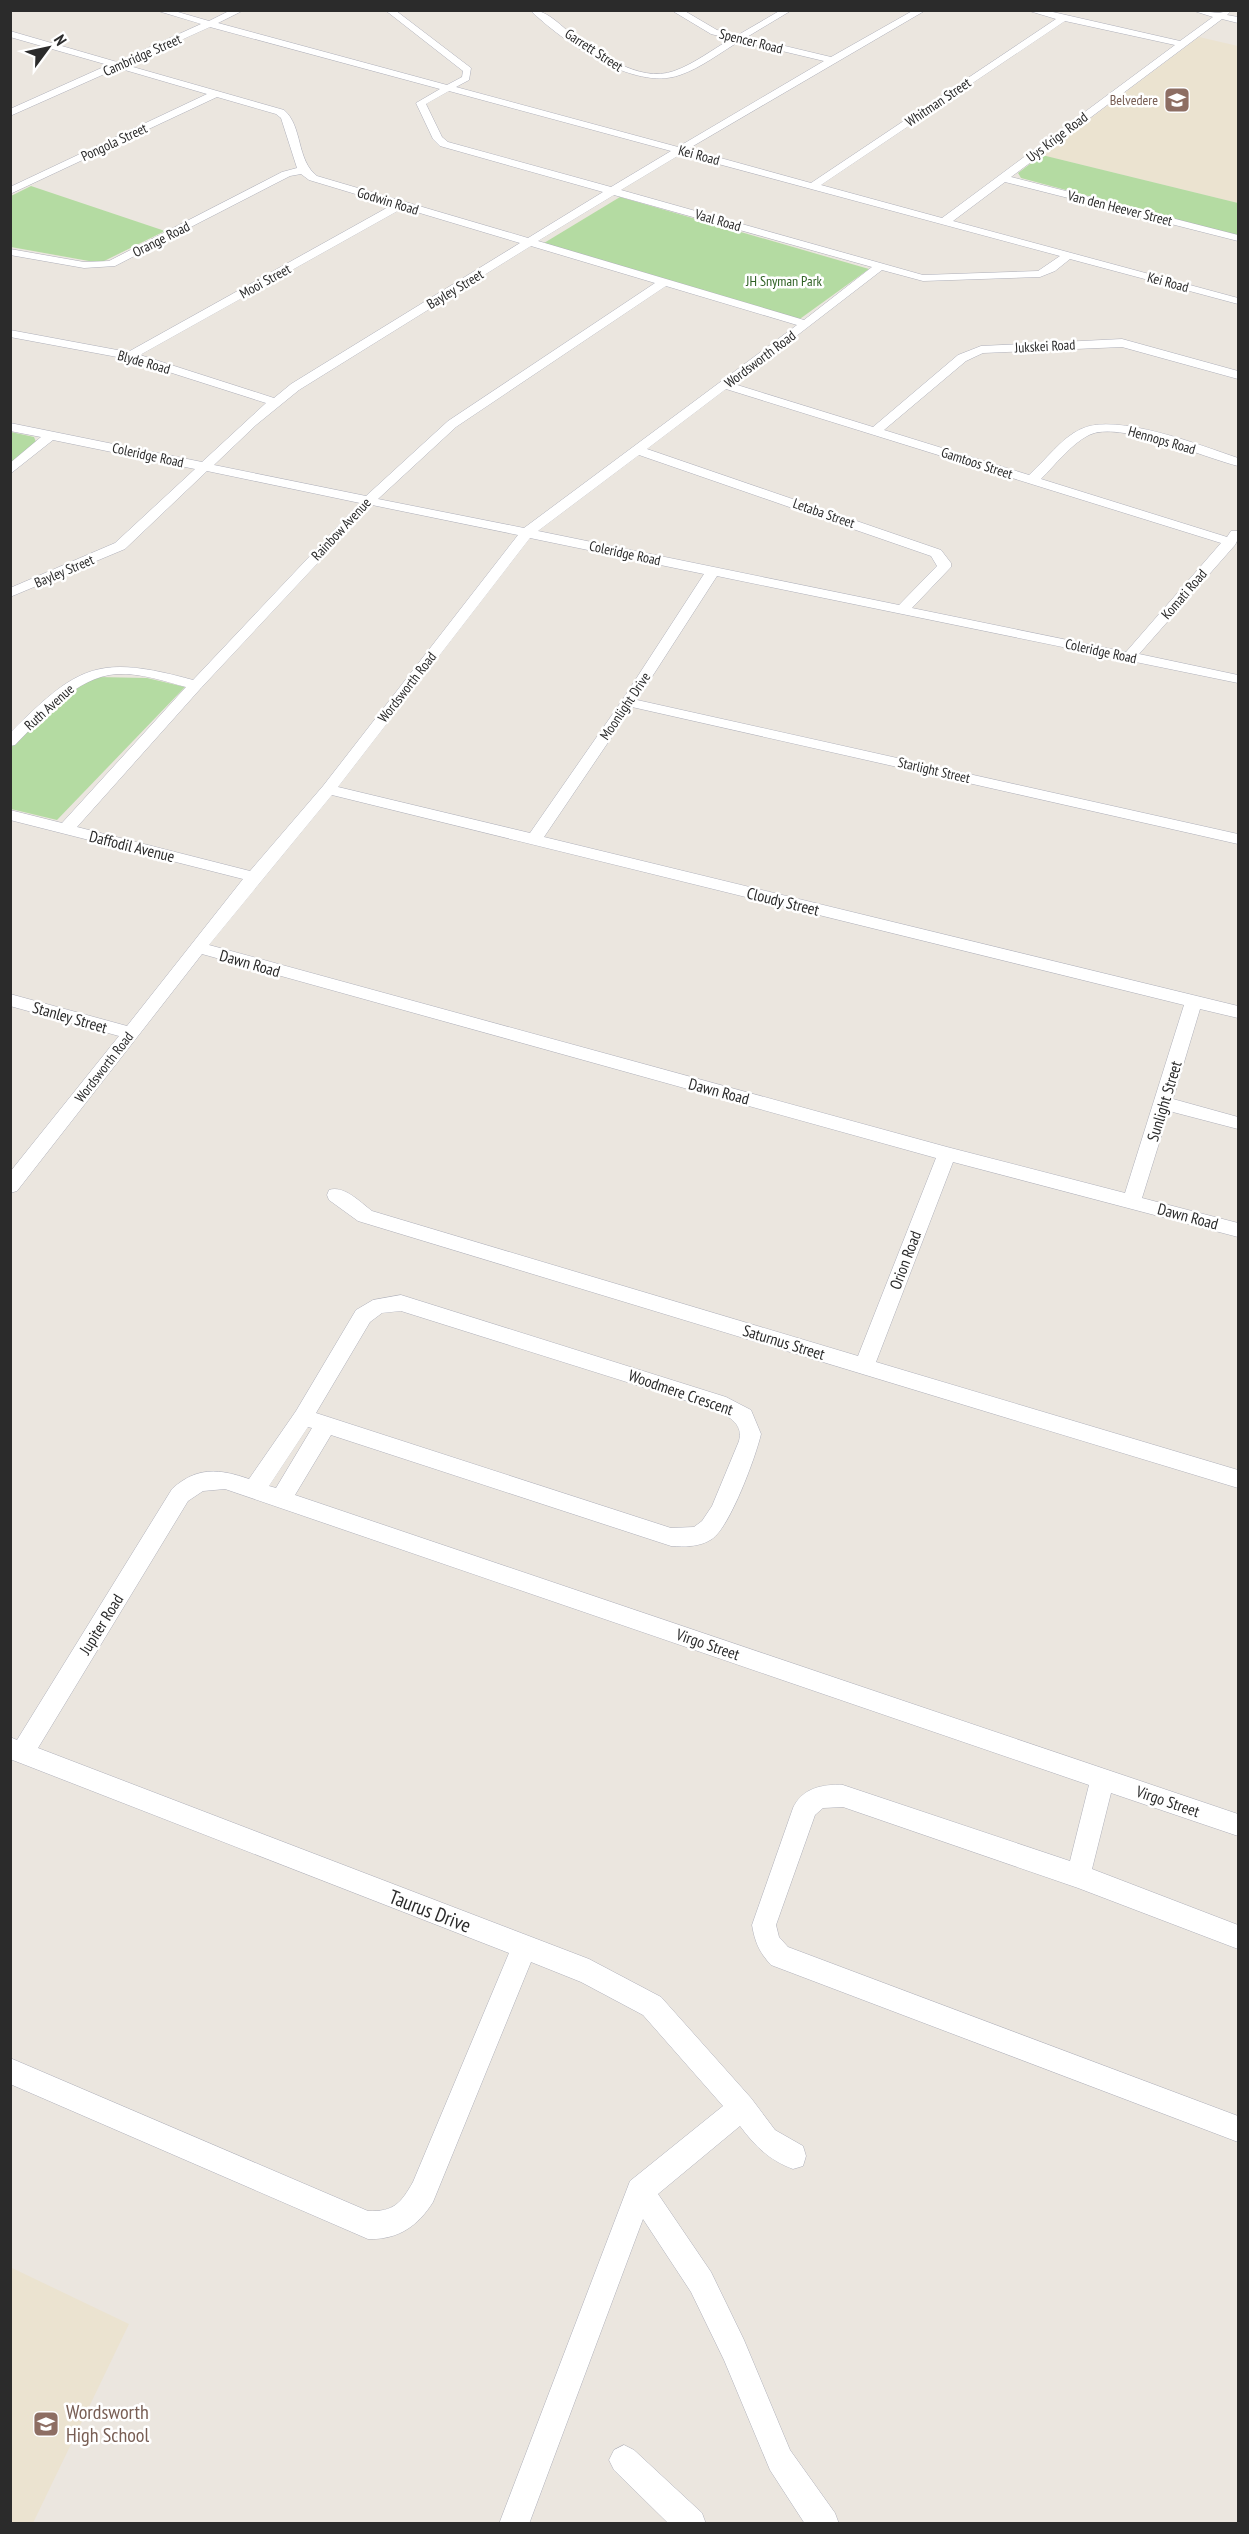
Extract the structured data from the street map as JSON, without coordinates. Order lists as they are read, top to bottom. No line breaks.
{"streets":{"street":["Spencer Road","Garrett Street","Cambridge Street","Whitman Street","Uys Krige Road","Pongola Street","Kei Road","Godwin Road","Van den Heever Street","Vaal Road","Orange Road","Mooi Street","Bayley Street","Jukskei Road","Wordsworth Road","Blyde Road","Hennops Road","Coleridge Road","Gamtoos Street","Letaba Street","Rainbow Avenue","Komati Road","Moonlight Drive","Ruth Avenue","Starlight Street","Daffodil Avenue","Cloudy Street","Dawn Road","Stanley Street","Sunlight Street","Orion Road","Saturnus Street","Woodmere Crescent","Jupiter Road","Virgo Street","Taurus Drive"]},"crossings":[["Spencer Road","Garrett Street"],["Spencer Road","Bayley Street"],["Cambridge Street","Kei Road"],["Whitman Street","Kei Road"],["Uys Krige Road","Kei Road"],["Uys Krige Road","Van den Heever Street"],["Kei Road","Vaal Road"],["Kei Road","Bayley Street"],["Godwin Road","Orange Road"],["Godwin Road","Mooi Street"],["Godwin Road","Bayley Street"],["Godwin Road","Wordsworth Road"],["Godwin Road","Rainbow Avenue"],["Vaal Road","Bayley Street"],["Vaal Road","Wordsworth Road"],["Mooi Street","Blyde Road"],["Bayley Street","Blyde Road"],["Bayley Street","Coleridge Road"],["Jukskei Road","Gamtoos Street"],["Wordsworth Road","Coleridge Road"],["Wordsworth Road","Gamtoos Street"],["Wordsworth Road","Letaba Street"],["Wordsworth Road","Daffodil Avenue"],["Wordsworth Road","Cloudy Street"],["Wordsworth Road","Dawn Road"],["Wordsworth Road","Stanley Street"],["Hennops Road","Gamtoos Street"],["Coleridge Road","Letaba Street"],["Coleridge Road","Rainbow Avenue"],["Coleridge Road","Komati Road"],["Coleridge Road","Moonlight Drive"],["Gamtoos Street","Komati Road"],["Rainbow Avenue","Ruth Avenue"],["Rainbow Avenue","Daffodil Avenue"],["Moonlight Drive","Starlight Street"],["Moonlight Drive","Cloudy Street"],["Cloudy Street","Sunlight Street"],["Dawn Road","Sunlight Street"],["Dawn Road","Orion Road"],["Orion Road","Saturnus Street"],["Woodmere Crescent","Virgo Street"],["Jupiter Road","Virgo Street"],["Jupiter Road","Taurus Drive"]],"parks":["JH Snyman Park"],"places":{"school or university":["Belvedere","Wordsworth High School"]},"north":"top right"}
